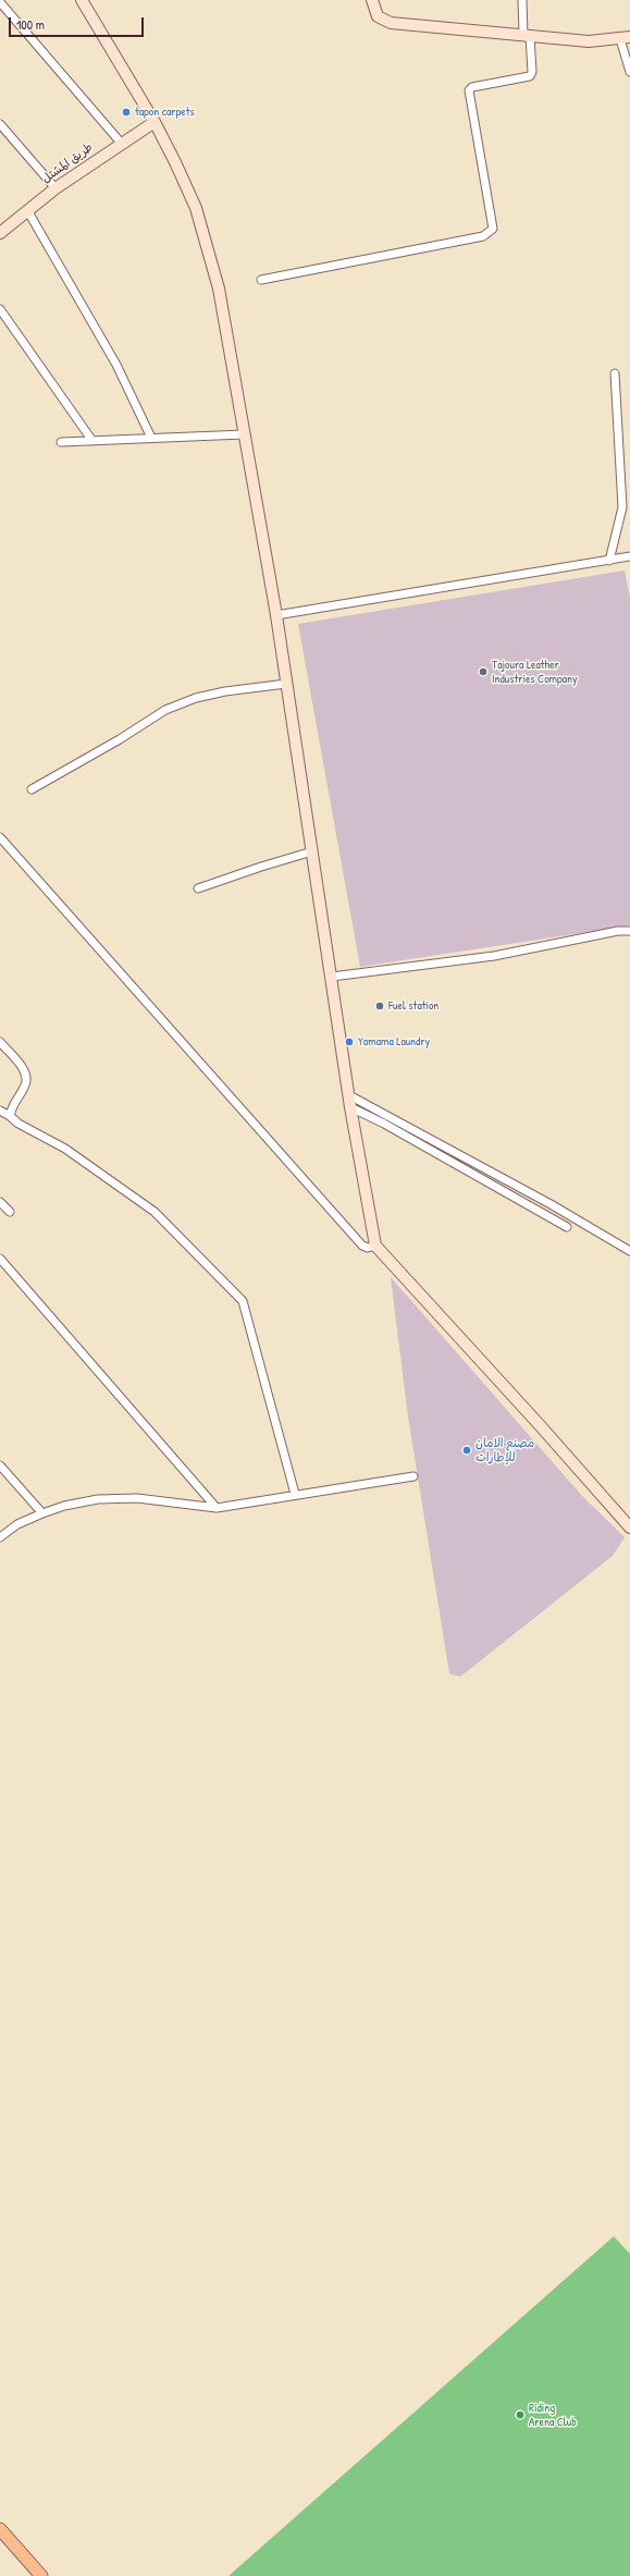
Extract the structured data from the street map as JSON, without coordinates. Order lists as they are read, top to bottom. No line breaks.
{"streets":{"street":["طريق المشتل"]},"places":["tapon carpets","Tajoura Leather Industries Company","Fuel station","Yamama Laundry","مصنع الامان للإطارات","Riding Arena Club"],"scale_bar":"100 m"}
